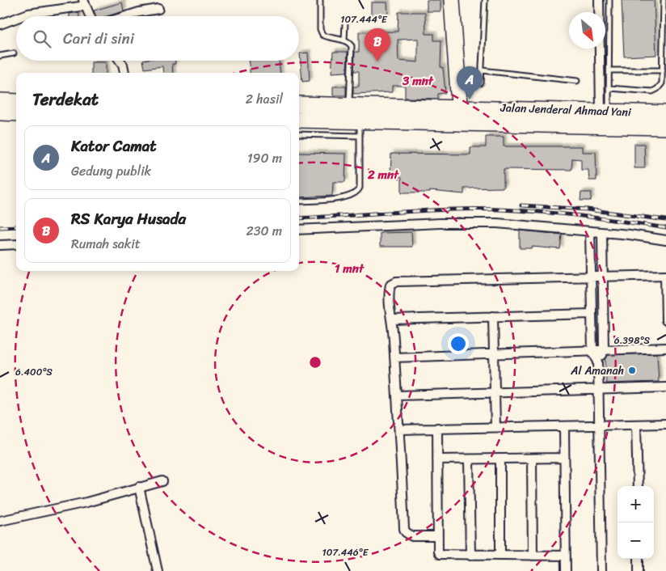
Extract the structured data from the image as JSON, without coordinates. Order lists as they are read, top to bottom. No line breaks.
{"streets":{"highway":["Jalan Jenderal Ahmad Yani"]},"places":["Al Amanah"],"north":"bottom right","page":{"search":"Cari di sini","pins":["B","A"],"heading":["Terdekat","2 hasil"],"list":[{"mark":"A","name":"Kator Camat","note":"Gedung publik","value":"190 m"},{"mark":"B","name":"RS Karya Husada","note":"Rumah sakit","value":"230 m"}],"map_buttons":["+","−"]},"coordinates":["107.444°E","6.398°S","6.400°S","107.446°E"],"rings":["3 mnt","2 mnt","1 mnt"]}
